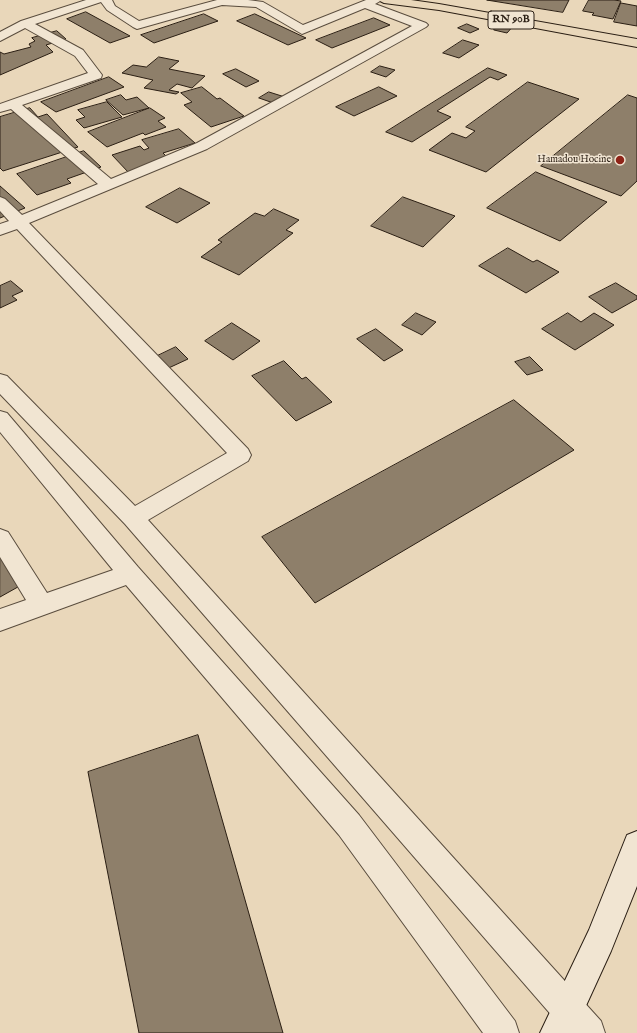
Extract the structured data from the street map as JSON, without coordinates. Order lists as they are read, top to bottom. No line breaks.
{"streets":{"main road":["RN 90B"]},"places":["Hamadou Hocine"]}
